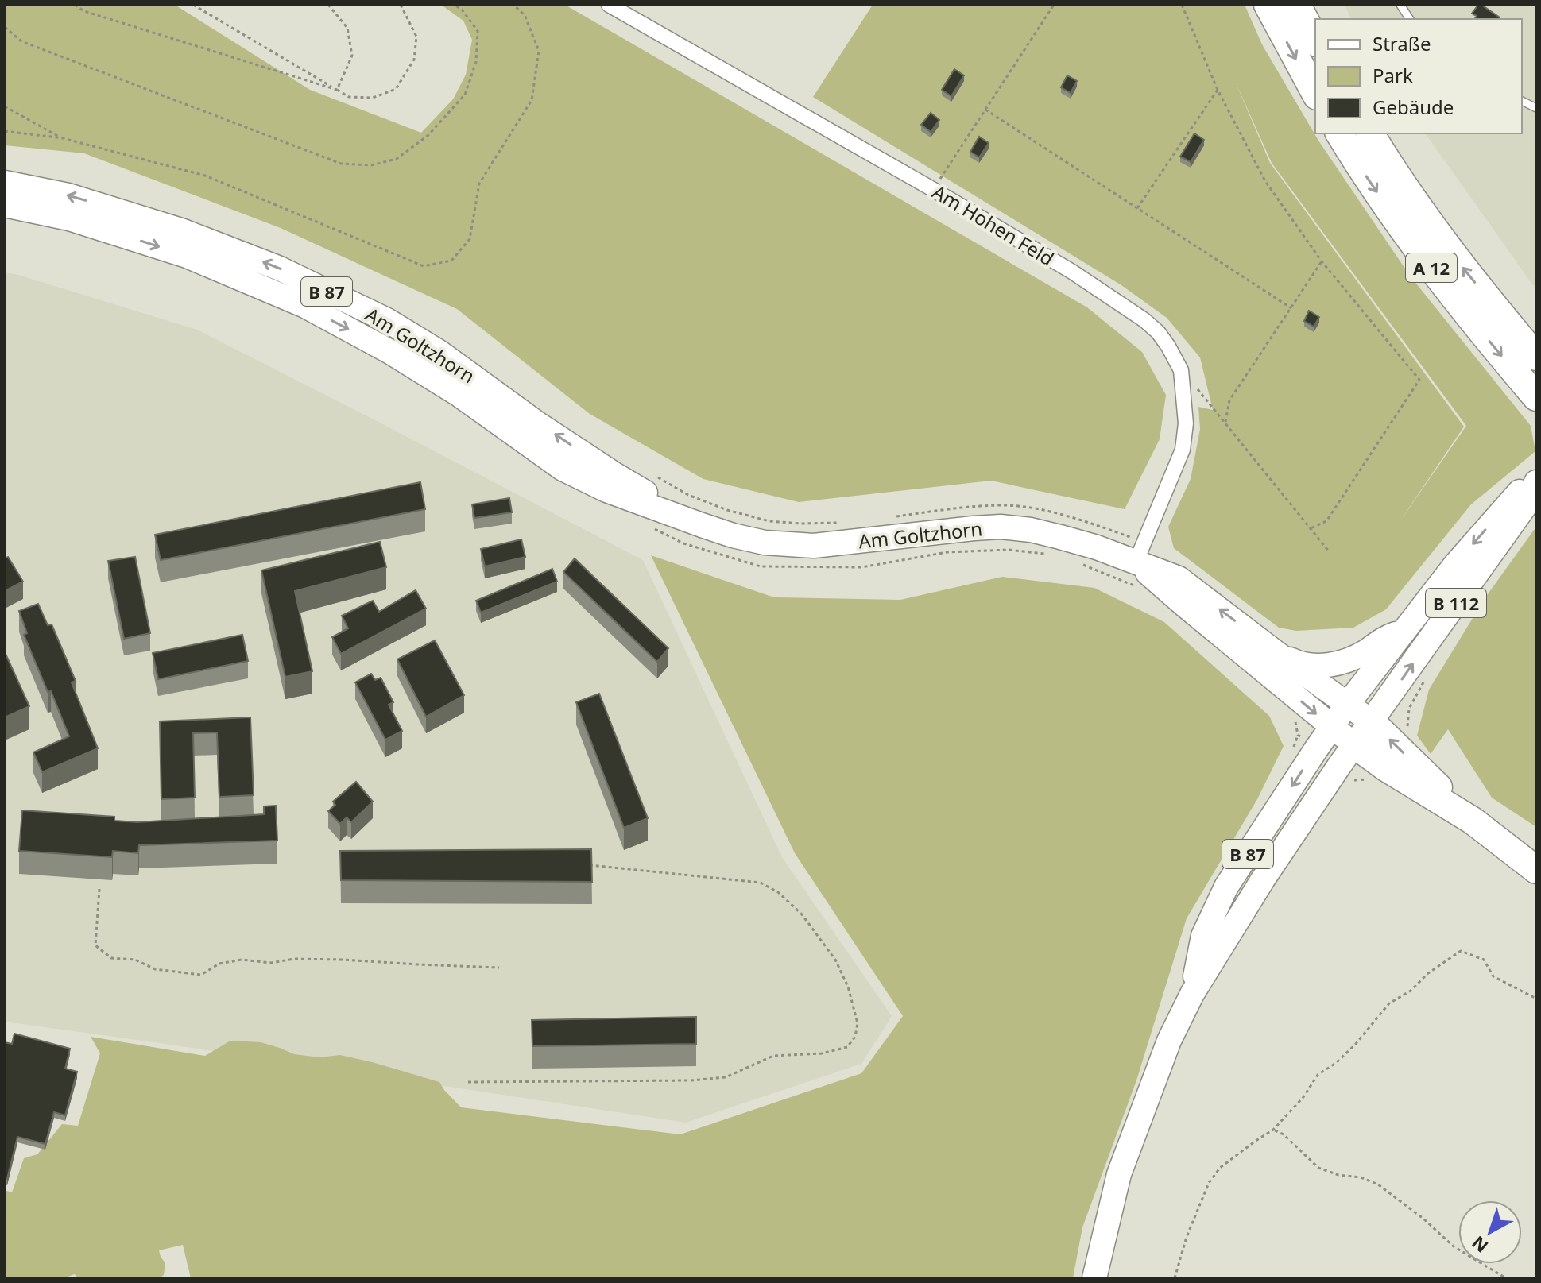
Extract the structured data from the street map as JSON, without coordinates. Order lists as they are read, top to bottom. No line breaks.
{"streets":{"highway":["A 12"],"main road":["B 87","Am Goltzhorn","B 112"],"street":["Am Hohen Feld"]},"crossings":[["Am Hohen Feld","Am Goltzhorn"],["B 87","Am Goltzhorn"],["B 87","B 112"],["Am Goltzhorn","B 112"]],"legend":["Straße","Park","Gebäude"],"north":"bottom left"}
